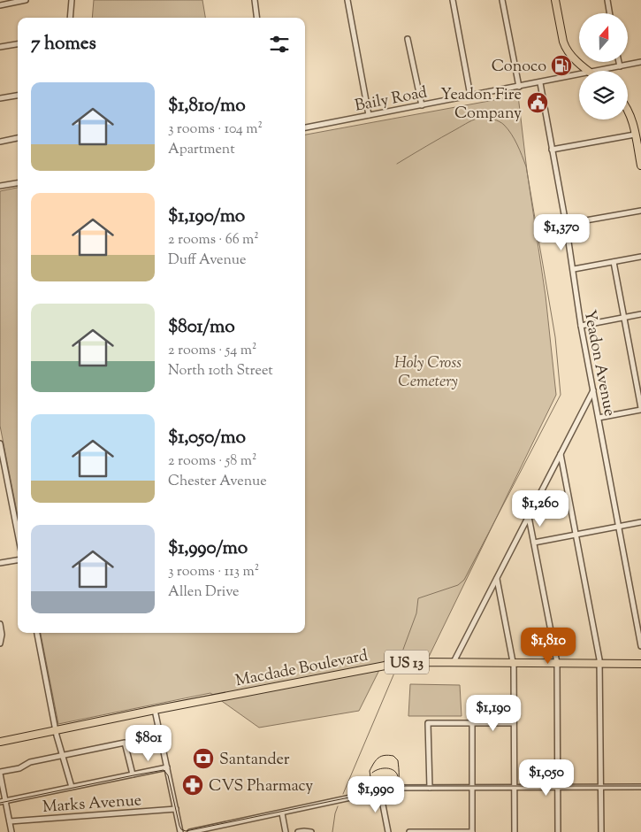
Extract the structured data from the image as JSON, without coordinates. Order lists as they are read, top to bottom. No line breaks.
{"streets":{"main road":["US 13","Macdade Boulevard"],"street":["Baily Road","Yeadon Avenue","Marks Avenue"]},"crossings":[["Baily Road","Yeadon Avenue"],["US 13","Macdade Boulevard"]],"parks":["Holy Cross Cemetery"],"places":{"fuel station":["Conoco"],"public building":["Yeadon Fire Company"],"bank":["Santander"],"pharmacy":["CVS Pharmacy"]},"north":"top","page":{"heading":"7 homes","list":[{"name":"$1,810/mo","note":"3 rooms · 104 m² · Apartment"},{"name":"$1,190/mo","note":"2 rooms · 66 m² · Duff Avenue"},{"name":"$801/mo","note":"2 rooms · 54 m² · North 10th Street"},{"name":"$1,050/mo","note":"2 rooms · 58 m² · Chester Avenue"},{"name":"$1,990/mo","note":"3 rooms · 113 m² · Allen Drive"}],"price":["$1,370","$1,260","$1,810","$1,190","$801","$1,050","$1,990"]}}
